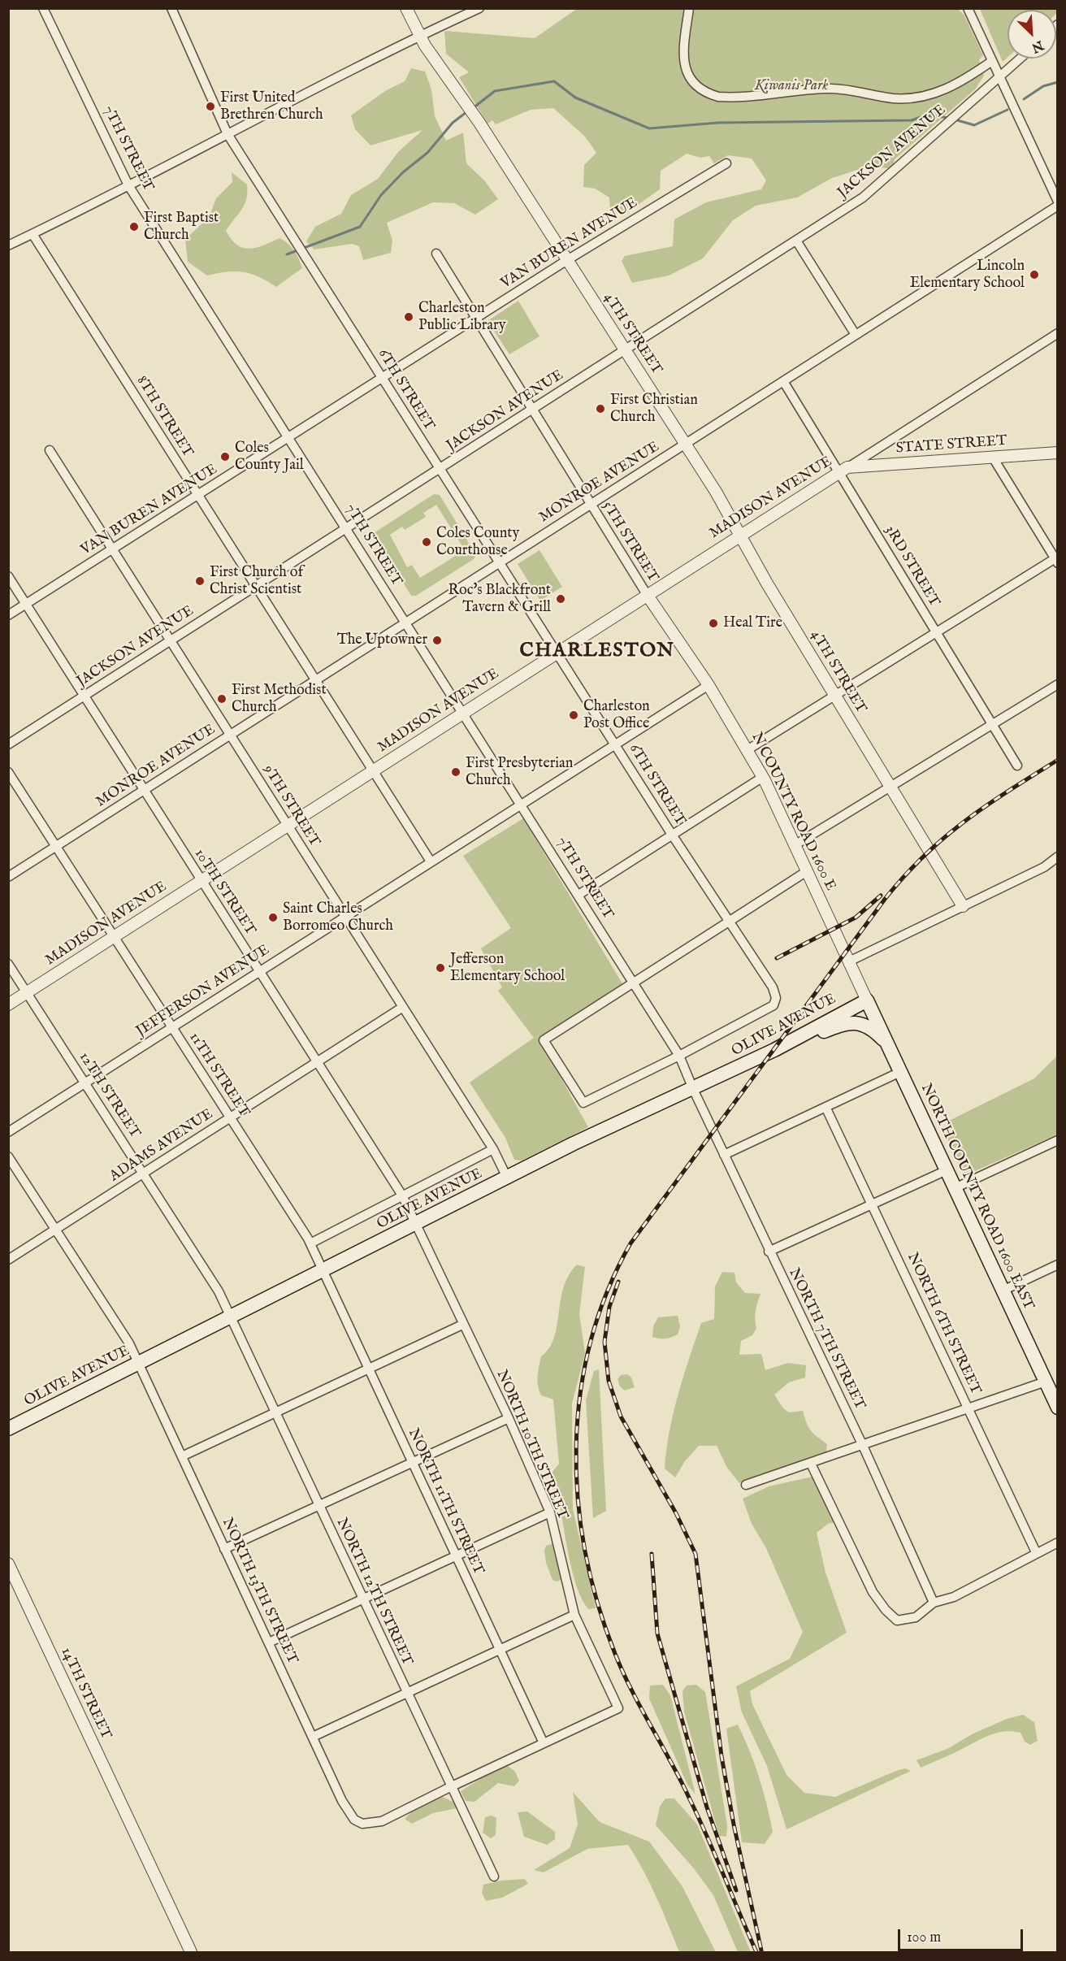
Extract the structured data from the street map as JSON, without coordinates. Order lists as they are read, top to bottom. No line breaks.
{"streets":{"main road":["OLIVE AVENUE","NORTH COUNTY ROAD 1600 EAST"],"street":["7TH STREET","JACKSON AVENUE","VAN BUREN AVENUE","4TH STREET","6TH STREET","8TH STREET","STATE STREET","MONROE AVENUE","MADISON AVENUE","5TH STREET","3RD STREET","9TH STREET","N COUNTY ROAD 1600 E","10TH STREET","JEFFERSON AVENUE","11TH STREET","12TH STREET","ADAMS AVENUE","NORTH 6TH STREET","NORTH 7TH STREET","NORTH 10TH STREET","NORTH 11TH STREET","NORTH 13TH STREET","NORTH 12TH STREET","14TH STREET"]},"crossings":[["7TH STREET","JACKSON AVENUE"],["7TH STREET","VAN BUREN AVENUE"],["7TH STREET","6TH STREET"],["7TH STREET","MONROE AVENUE"],["7TH STREET","MADISON AVENUE"],["7TH STREET","JEFFERSON AVENUE"],["7TH STREET","OLIVE AVENUE"],["7TH STREET","NORTH 7TH STREET"],["JACKSON AVENUE","4TH STREET"],["JACKSON AVENUE","6TH STREET"],["JACKSON AVENUE","8TH STREET"],["JACKSON AVENUE","5TH STREET"],["JACKSON AVENUE","9TH STREET"],["JACKSON AVENUE","10TH STREET"],["VAN BUREN AVENUE","4TH STREET"],["VAN BUREN AVENUE","6TH STREET"],["VAN BUREN AVENUE","8TH STREET"],["VAN BUREN AVENUE","5TH STREET"],["VAN BUREN AVENUE","9TH STREET"],["VAN BUREN AVENUE","10TH STREET"],["4TH STREET","MONROE AVENUE"],["4TH STREET","MADISON AVENUE"],["6TH STREET","MONROE AVENUE"],["6TH STREET","MADISON AVENUE"],["6TH STREET","JEFFERSON AVENUE"],["8TH STREET","MONROE AVENUE"],["8TH STREET","MADISON AVENUE"],["8TH STREET","JEFFERSON AVENUE"],["STATE STREET","MADISON AVENUE"],["STATE STREET","3RD STREET"],["MONROE AVENUE","5TH STREET"],["MONROE AVENUE","3RD STREET"],["MONROE AVENUE","9TH STREET"],["MONROE AVENUE","10TH STREET"],["MONROE AVENUE","11TH STREET"],["MADISON AVENUE","5TH STREET"],["MADISON AVENUE","3RD STREET"],["MADISON AVENUE","9TH STREET"],["MADISON AVENUE","N COUNTY ROAD 1600 E"],["MADISON AVENUE","10TH STREET"],["MADISON AVENUE","11TH STREET"],["MADISON AVENUE","12TH STREET"],["5TH STREET","N COUNTY ROAD 1600 E"],["9TH STREET","JEFFERSON AVENUE"],["9TH STREET","OLIVE AVENUE"],["9TH STREET","ADAMS AVENUE"],["N COUNTY ROAD 1600 E","JEFFERSON AVENUE"],["N COUNTY ROAD 1600 E","OLIVE AVENUE"],["N COUNTY ROAD 1600 E","NORTH COUNTY ROAD 1600 EAST"],["10TH STREET","JEFFERSON AVENUE"],["10TH STREET","OLIVE AVENUE"],["10TH STREET","ADAMS AVENUE"],["10TH STREET","NORTH 10TH STREET"],["JEFFERSON AVENUE","11TH STREET"],["JEFFERSON AVENUE","12TH STREET"],["OLIVE AVENUE","11TH STREET"],["OLIVE AVENUE","12TH STREET"],["OLIVE AVENUE","NORTH COUNTY ROAD 1600 EAST"],["OLIVE AVENUE","NORTH 7TH STREET"],["OLIVE AVENUE","NORTH 10TH STREET"],["OLIVE AVENUE","NORTH 11TH STREET"],["OLIVE AVENUE","NORTH 13TH STREET"],["OLIVE AVENUE","NORTH 12TH STREET"],["11TH STREET","ADAMS AVENUE"],["11TH STREET","NORTH 11TH STREET"],["12TH STREET","ADAMS AVENUE"],["12TH STREET","NORTH 12TH STREET"],["ADAMS AVENUE","NORTH 13TH STREET"],["NORTH 10TH STREET","NORTH 11TH STREET"],["NORTH 13TH STREET","NORTH 12TH STREET"]],"districts":["CHARLESTON"],"parks":["Kiwanis Park"],"places":["First United Brethren Church","First Baptist Church","Lincoln Elementary School","Charleston Public Library","First Christian Church","Coles County Jail","Coles County Courthouse","First Church of Christ Scientist","Roc's Blackfront Tavern & Grill","Heal Tire","The Uptowner","First Methodist Church","Charleston Post Office","First Presbyterian Church","Saint Charles Borromeo Church","Jefferson Elementary School"],"scale_bar":"100 m","north":"bottom right"}
